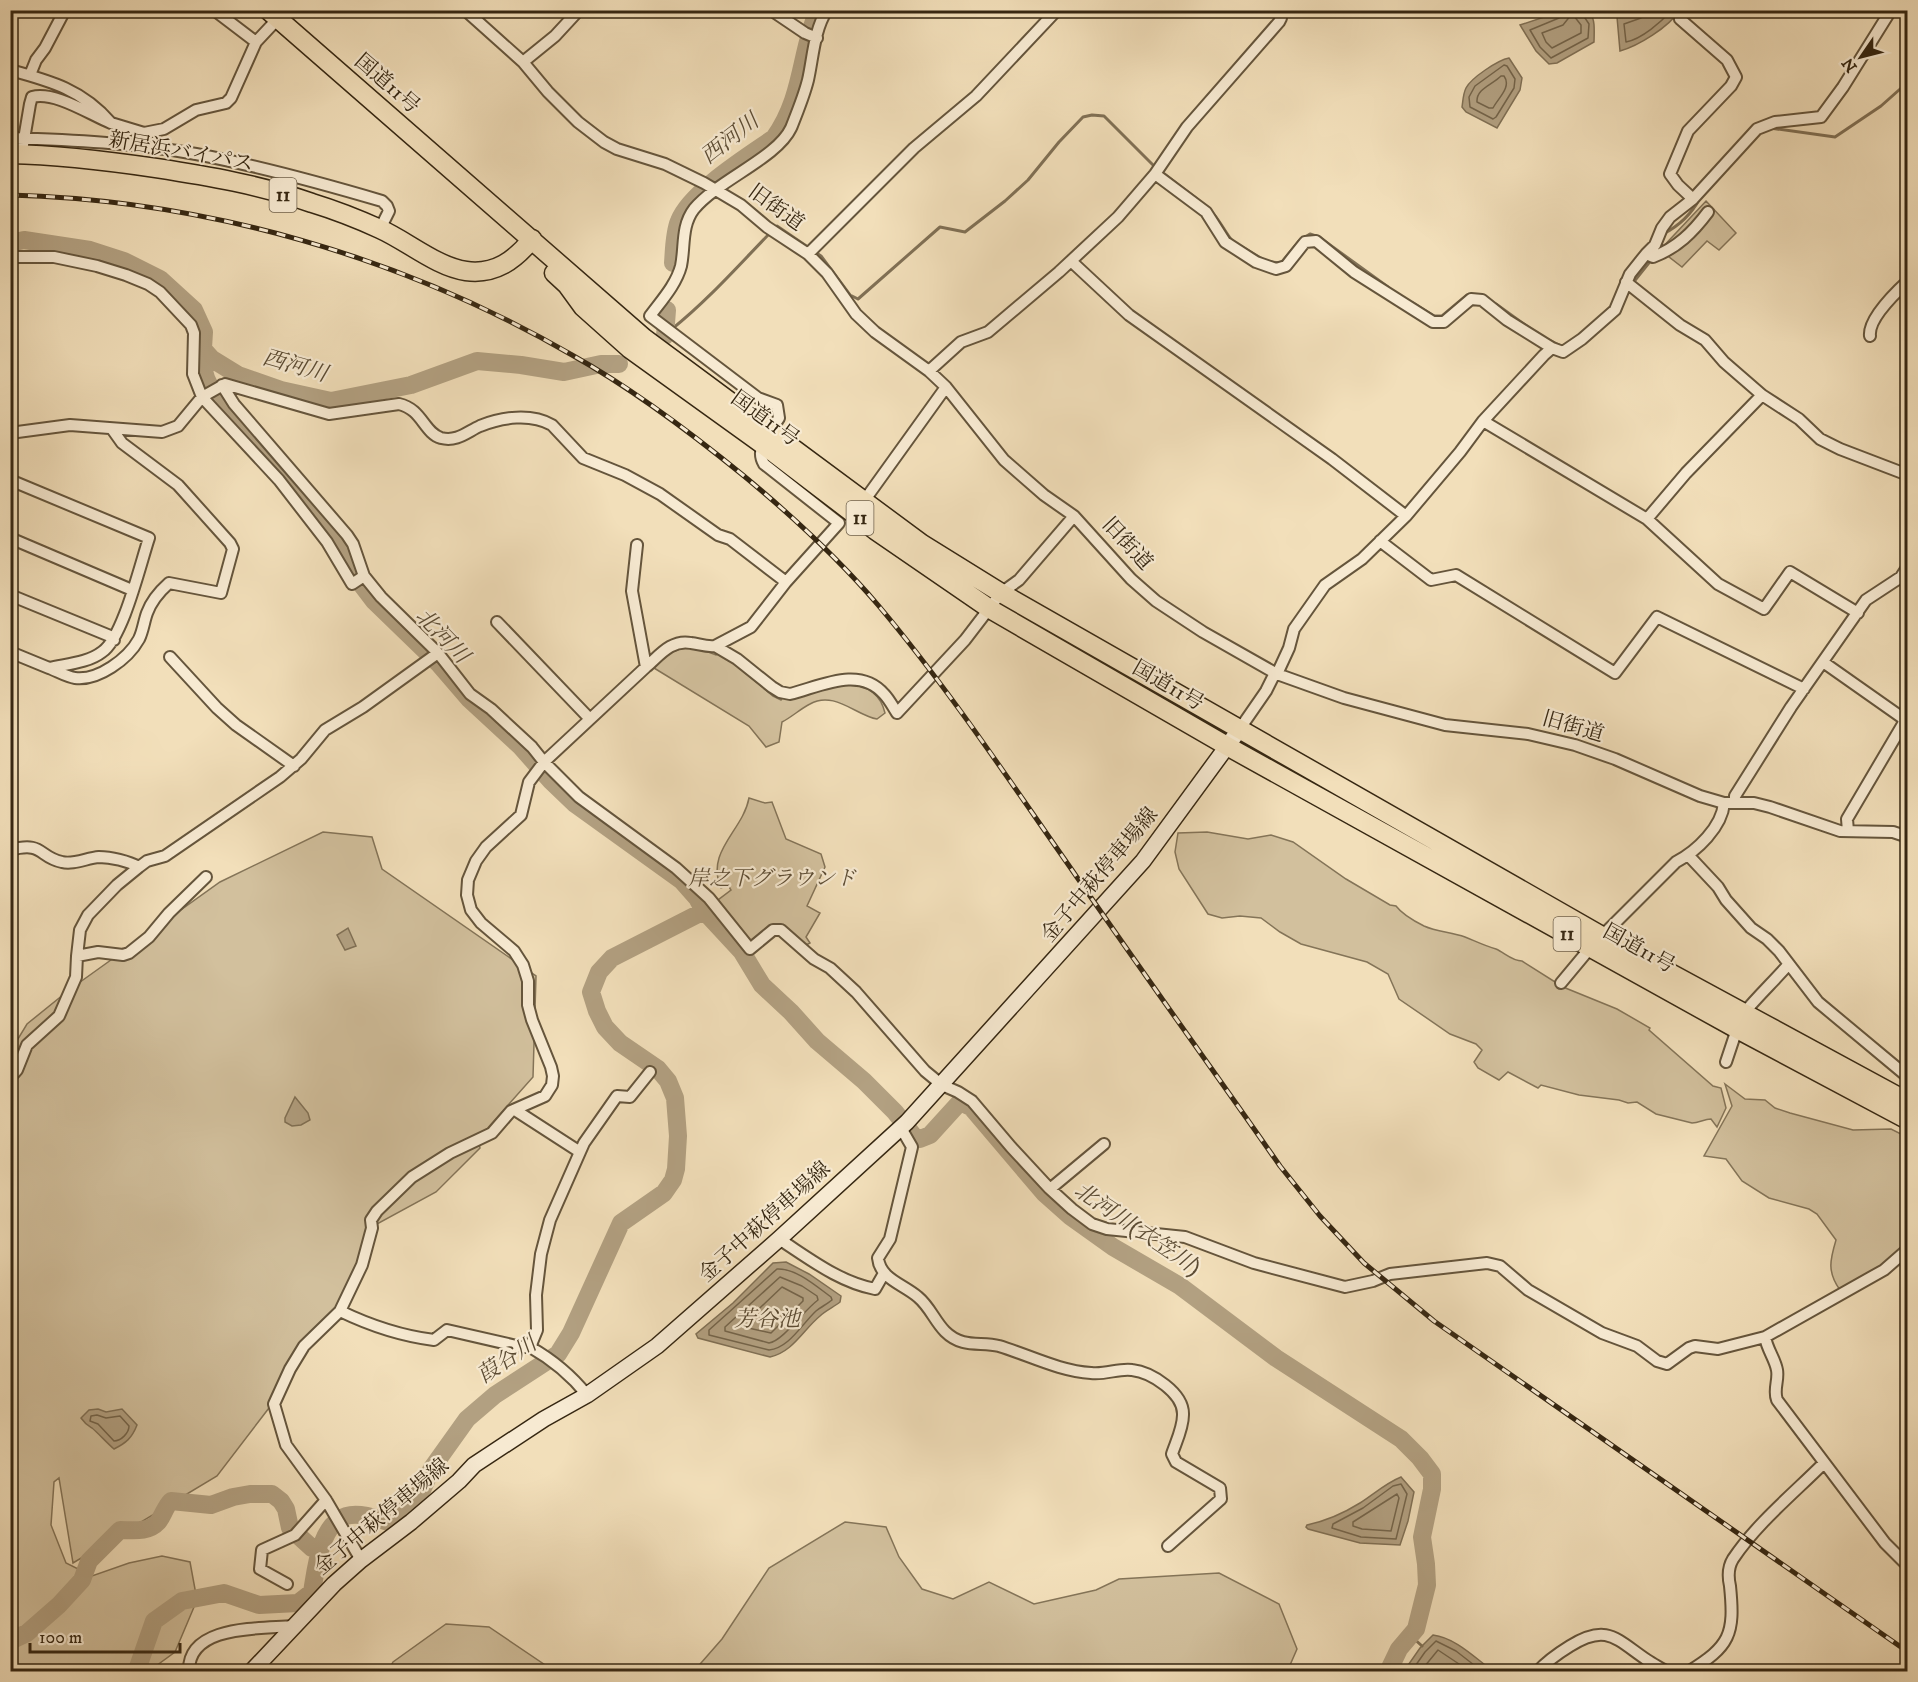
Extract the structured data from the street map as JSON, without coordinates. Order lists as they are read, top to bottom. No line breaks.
{"streets":{"highway":["国道11号","新居浜バイパス","11"],"main road":["金子中萩停車場線"],"street":["旧街道"]},"crossings":[["国道11号","新居浜バイパス"],["国道11号","金子中萩停車場線"]],"water":["西河川","北河川","北河川(衣笠川)","芳谷池","葭谷川"],"parks":["岸之下グラウンド"],"scale_bar":"100 m","north":"bottom left"}
